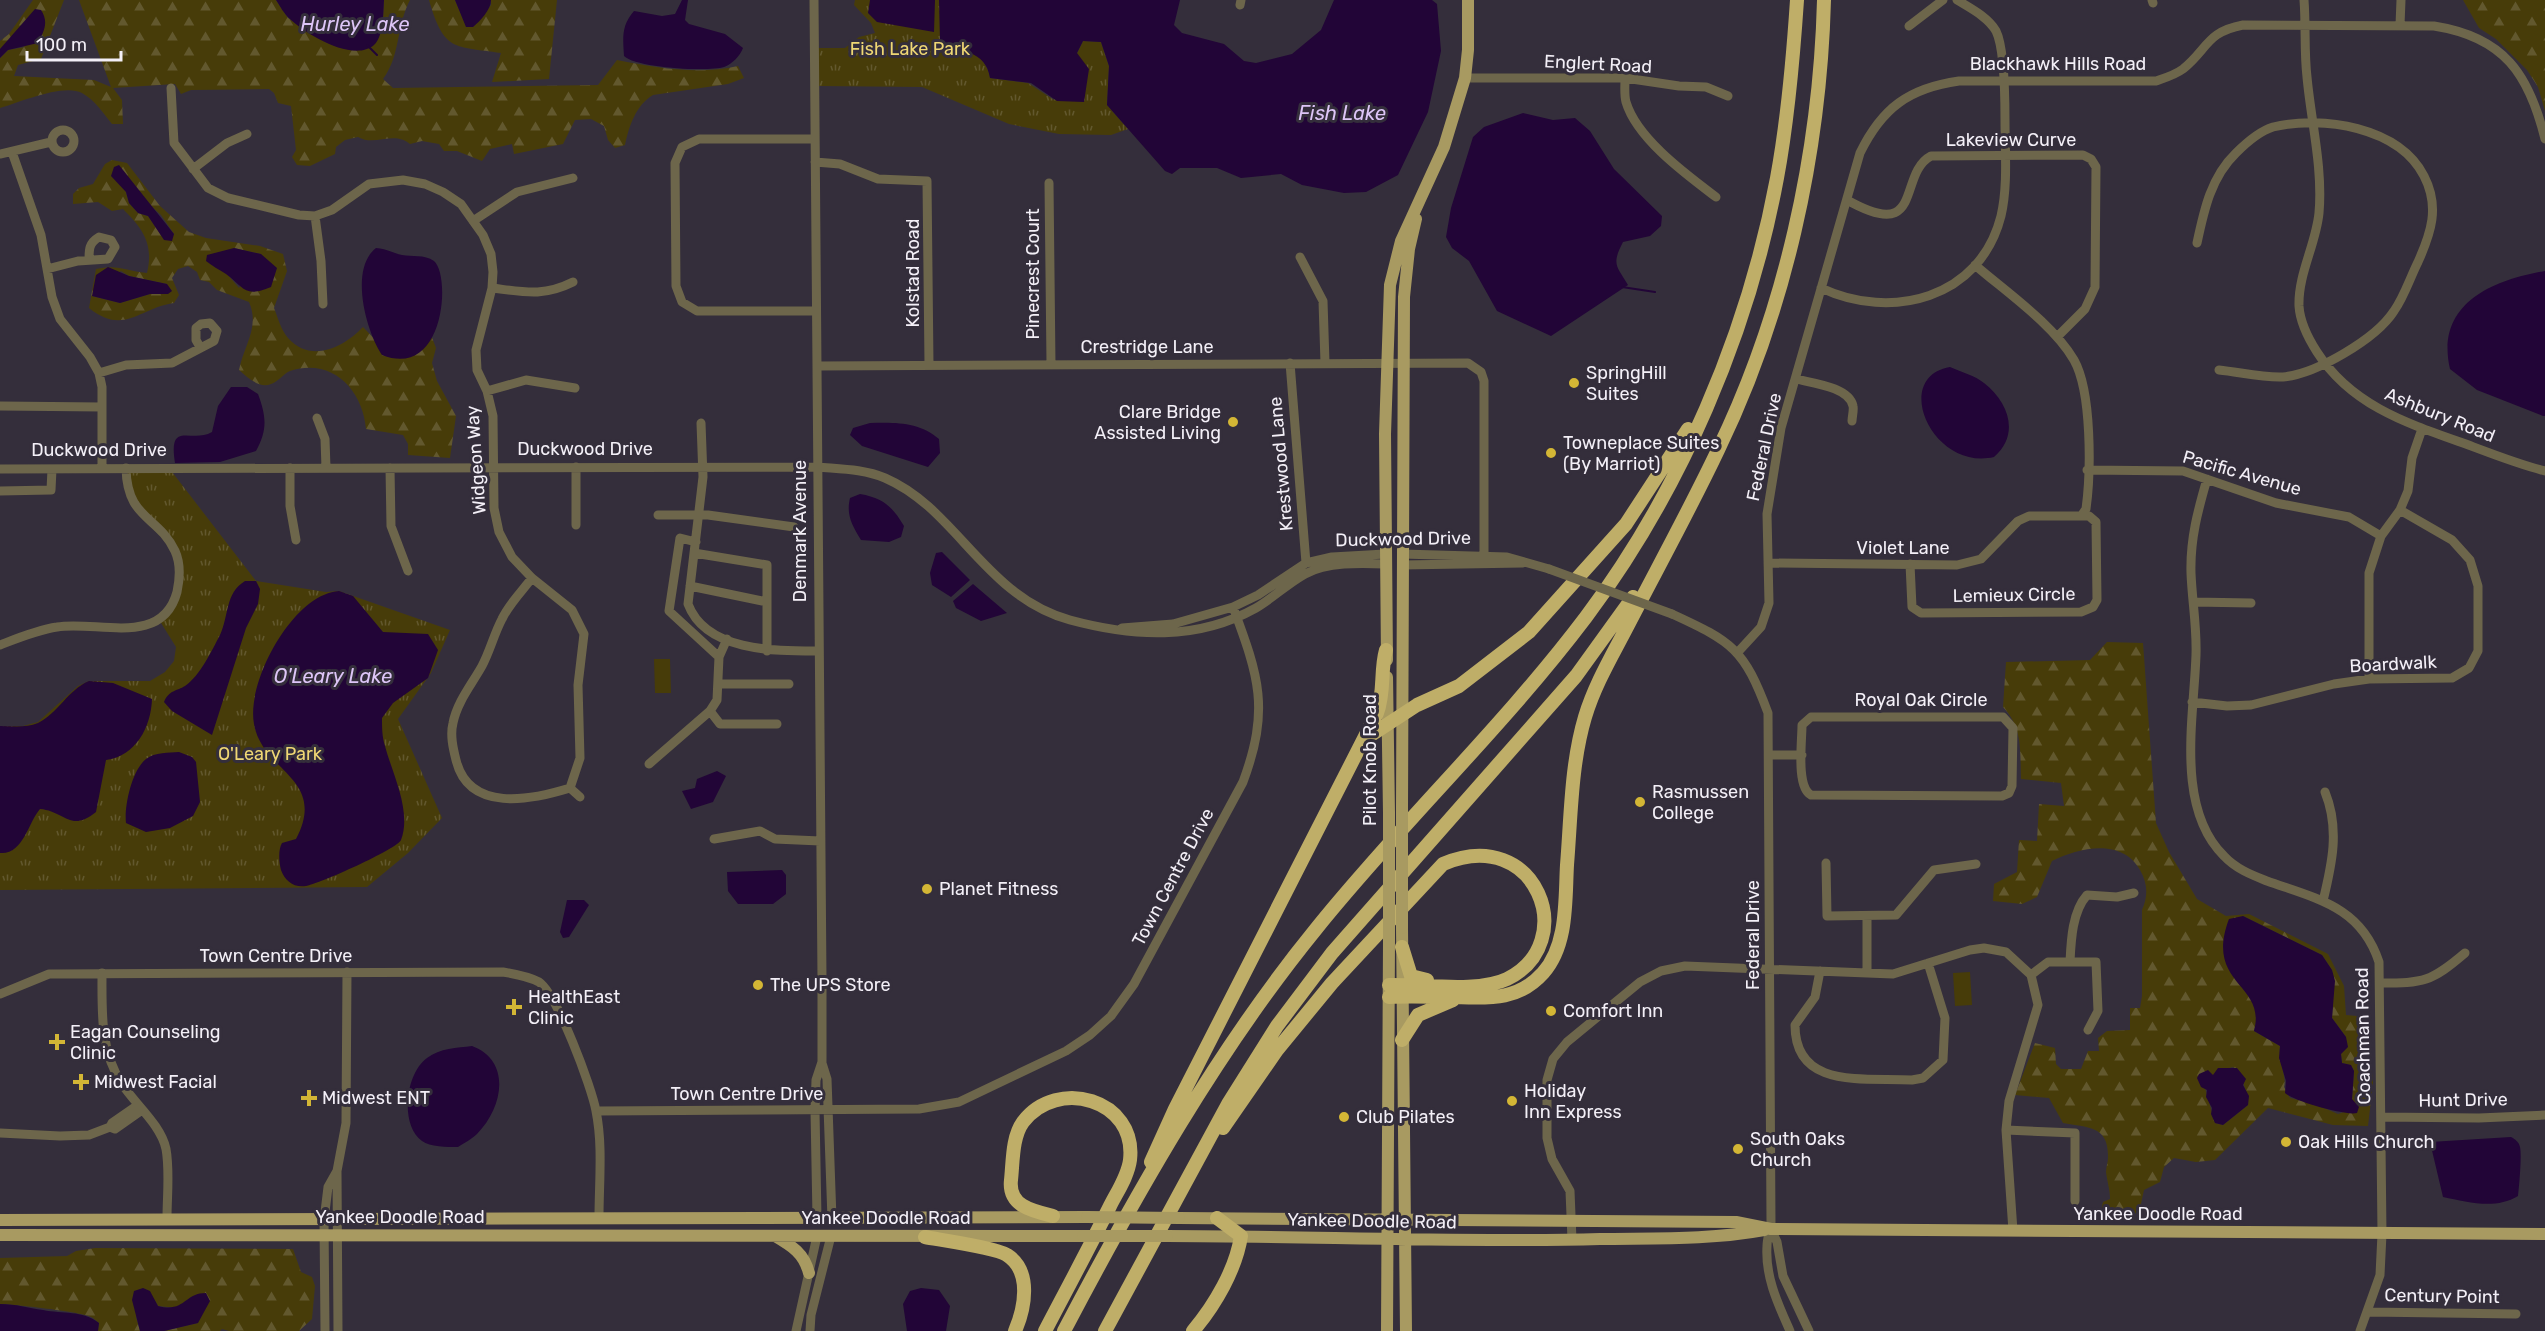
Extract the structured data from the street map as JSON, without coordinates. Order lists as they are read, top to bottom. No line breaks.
{"streets":{"main road":["Duckwood Drive","Denmark Avenue","Pilot Knob Road","Yankee Doodle Road"],"street":["Englert Road","Blackhawk Hills Road","Lakeview Curve","Kolstad Road","Pinecrest Court","Crestridge Lane","Ashbury Road","Federal Drive","Widgeon Way","Krestwood Lane","Pacific Avenue","Violet Lane","Lemieux Circle","Boardwalk","Royal Oak Circle","Town Centre Drive","Coachman Road","Hunt Drive","Century Point"]},"crossings":[["Englert Road","Pilot Knob Road"],["Blackhawk Hills Road","Ashbury Road"],["Blackhawk Hills Road","Federal Drive"],["Lakeview Curve","Federal Drive"],["Kolstad Road","Crestridge Lane"],["Kolstad Road","Denmark Avenue"],["Pinecrest Court","Crestridge Lane"],["Crestridge Lane","Duckwood Drive"],["Crestridge Lane","Krestwood Lane"],["Crestridge Lane","Denmark Avenue"],["Crestridge Lane","Pilot Knob Road"],["Federal Drive","Duckwood Drive"],["Federal Drive","Violet Lane"],["Federal Drive","Yankee Doodle Road"],["Duckwood Drive","Widgeon Way"],["Duckwood Drive","Krestwood Lane"],["Duckwood Drive","Denmark Avenue"],["Duckwood Drive","Pilot Knob Road"],["Duckwood Drive","Town Centre Drive"],["Pacific Avenue","Coachman Road"],["Denmark Avenue","Town Centre Drive"],["Denmark Avenue","Yankee Doodle Road"],["Violet Lane","Lemieux Circle"],["Boardwalk","Coachman Road"],["Pilot Knob Road","Yankee Doodle Road"],["Coachman Road","Hunt Drive"],["Coachman Road","Yankee Doodle Road"],["Coachman Road","Century Point"]],"water":["Hurley Lake","Fish Lake","O'Leary Lake"],"parks":["Fish Lake Park","O'Leary Park"],"places":{"other":["SpringHill Suites","Clare Bridge Assisted Living","Towneplace Suites (By Marriot)","Rasmussen College","Planet Fitness","The UPS Store","Comfort Inn","Holiday Inn Express","Club Pilates","Oak Hills Church","South Oaks Church"],"health":["HealthEast Clinic","Eagan Counseling Clinic","Midwest Facial","Midwest ENT"]},"scale_bar":"100 m"}
